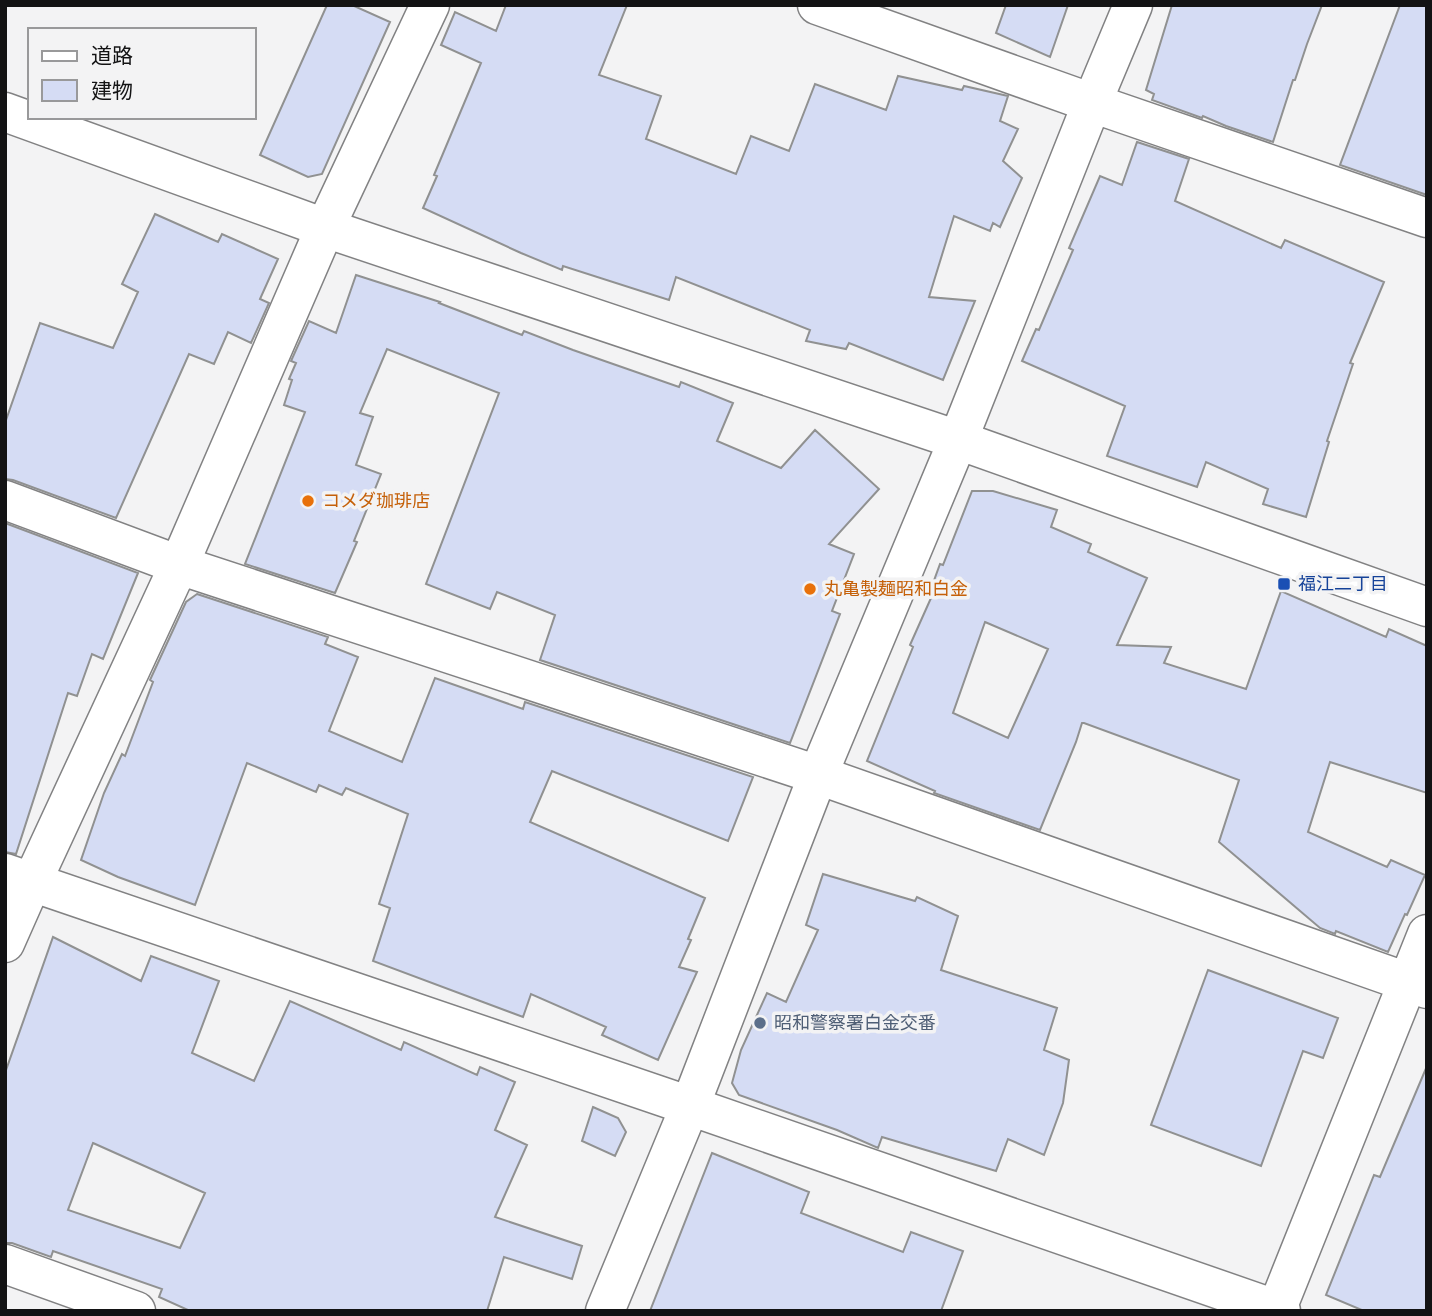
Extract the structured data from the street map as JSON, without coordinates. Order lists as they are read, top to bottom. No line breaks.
{"places":{"other":["コメダ珈琲店","丸亀製麺昭和白金","昭和警察署白金交番"],"transit":["福江二丁目"]},"legend":["道路","建物"]}
